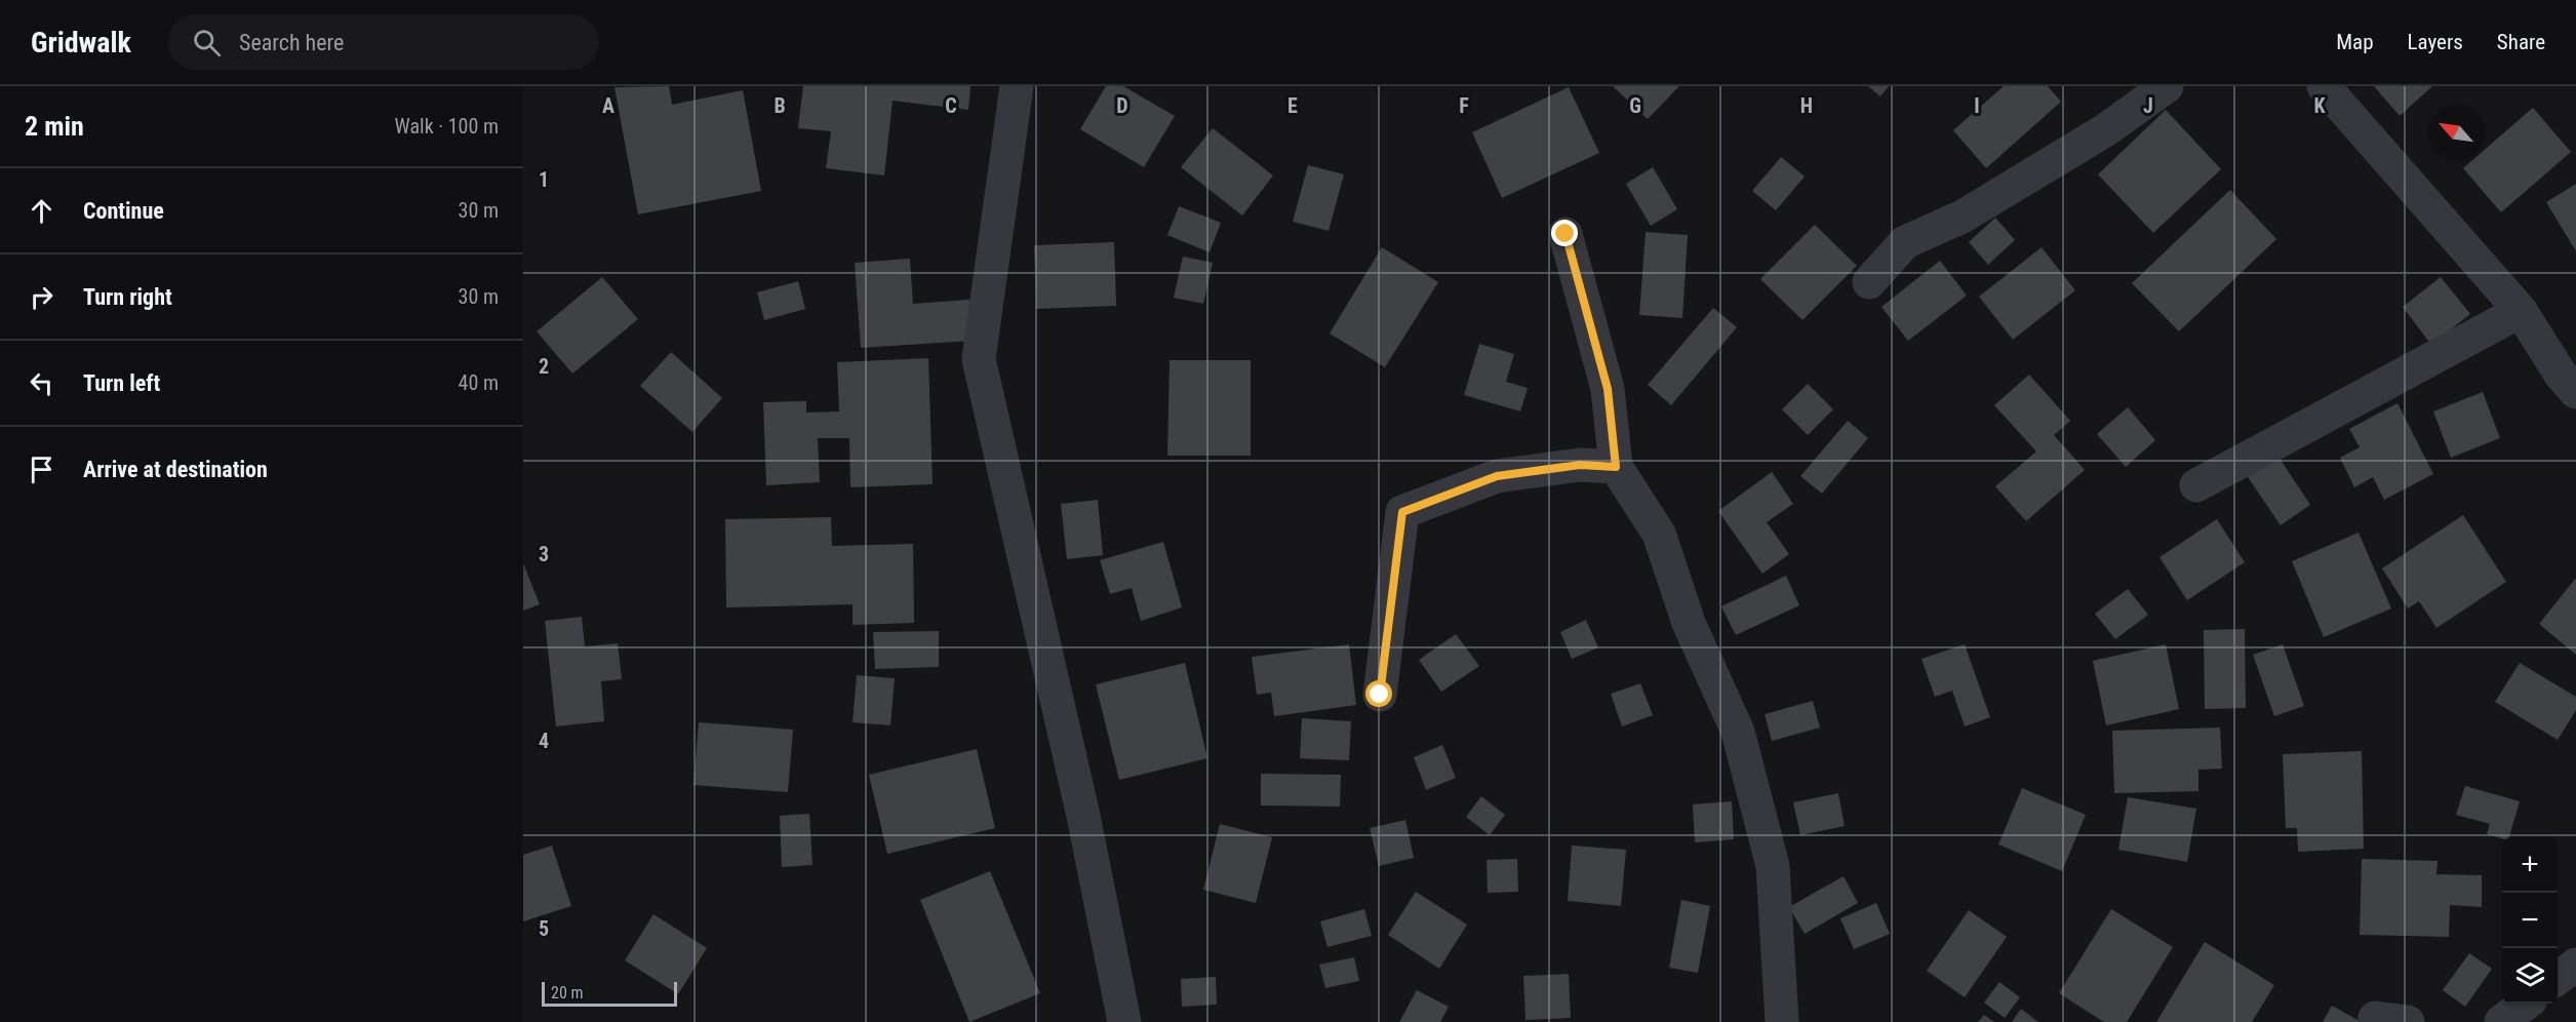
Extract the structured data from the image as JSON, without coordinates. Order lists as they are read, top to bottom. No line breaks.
{"scale_bar":"20 m","north":"top left","page":{"header":"Gridwalk","search":"Search here","nav":["Map","Layers","Share"],"heading":["2 min","Walk · 100 m"],"list":[["Continue","30 m"],["Turn right","30 m"],["Turn left","40 m"],"Arrive at destination"],"map_buttons":["+","−"],"scale":"20 m"},"grid":{"columns":["A","B","C","D","E","F","G","H","I","J","K"],"rows":["1","2","3","4","5"]}}
